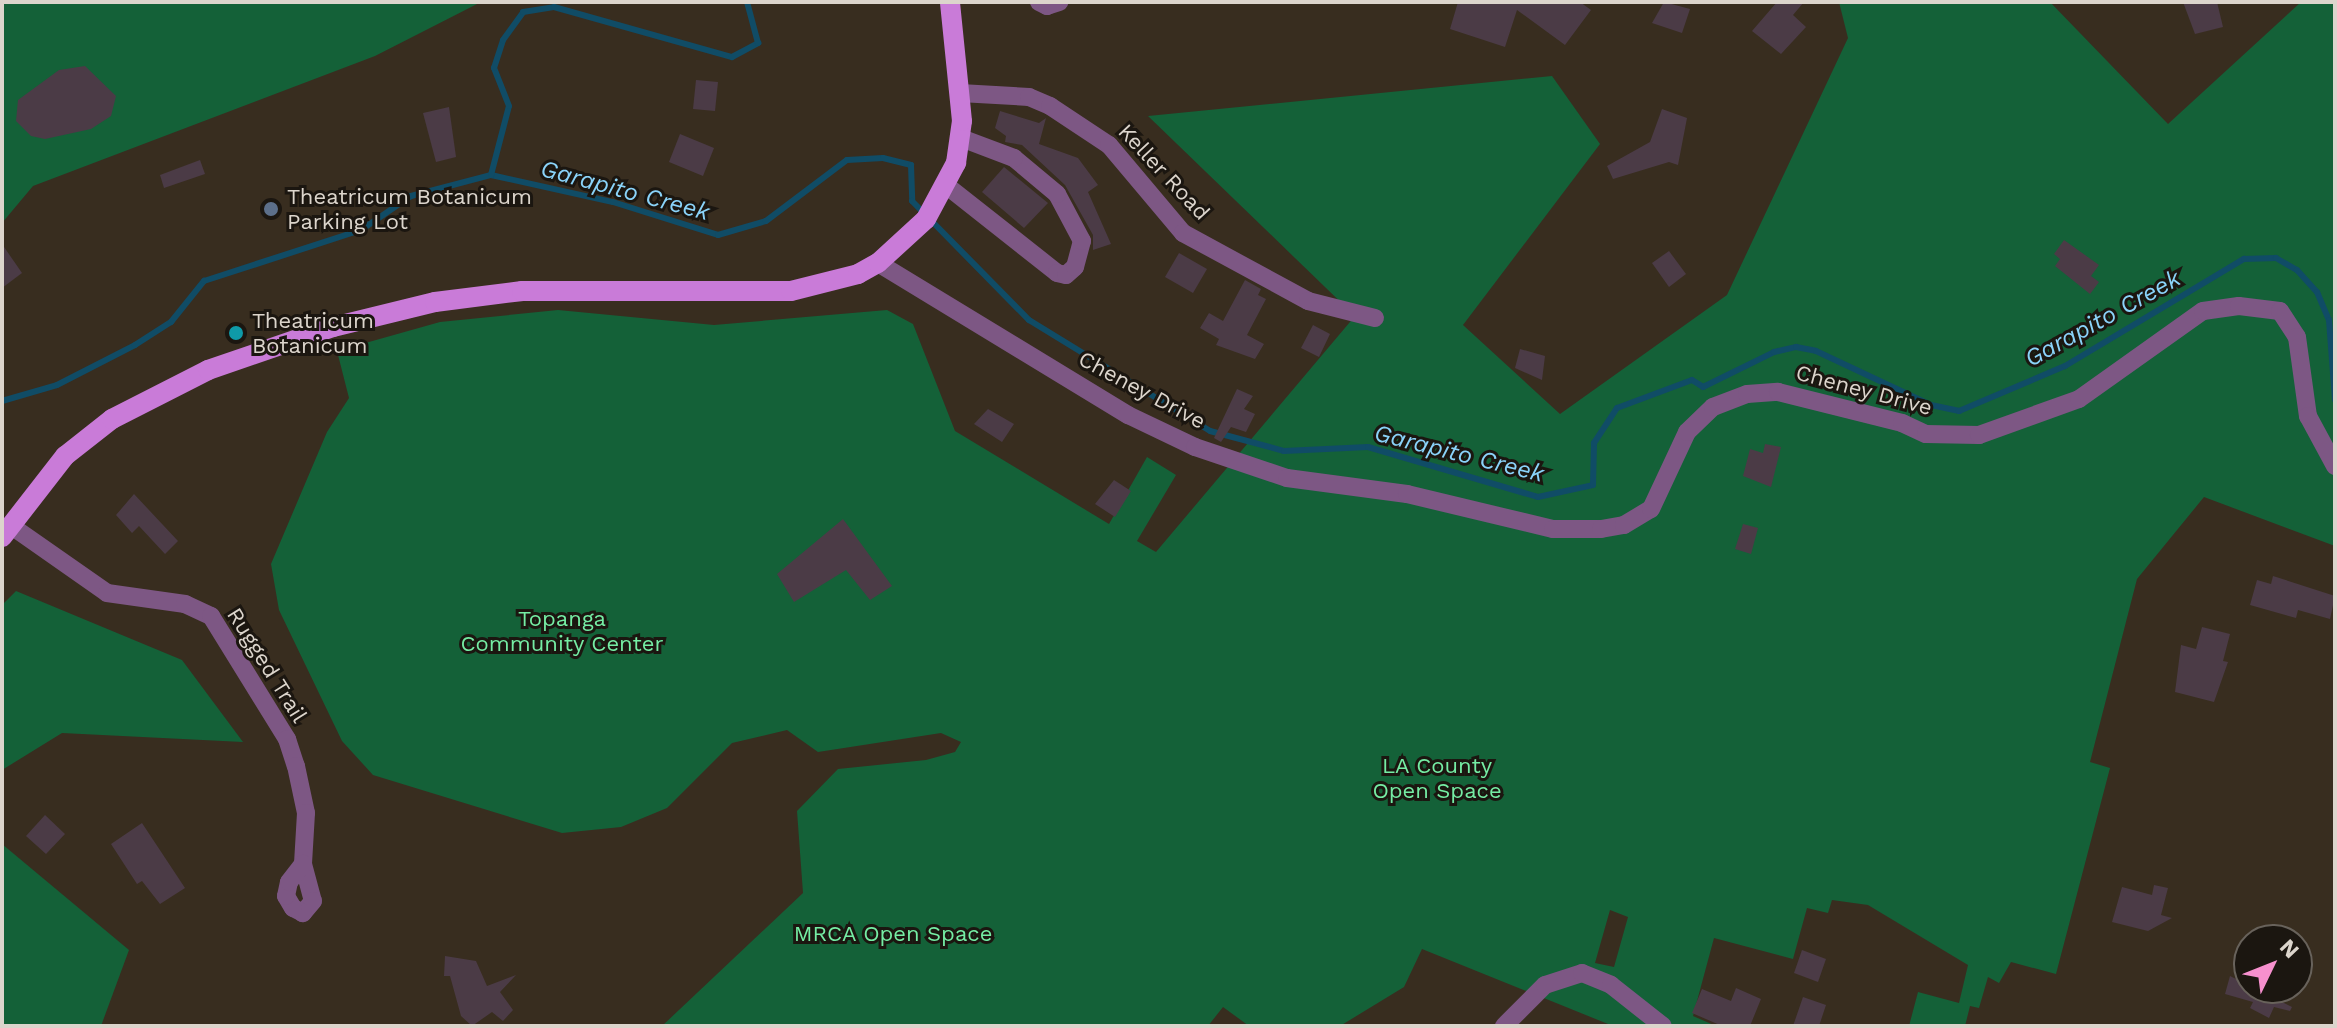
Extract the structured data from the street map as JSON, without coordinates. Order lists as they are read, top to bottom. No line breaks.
{"streets":{"street":["Keller Road","Cheney Drive","Rugged Trail"]},"water":["Garapito Creek"],"parks":["Topanga Community Center","LA County Open Space","MRCA Open Space"],"places":["Theatricum Botanicum Parking Lot","Theatricum Botanicum"],"north":"top right"}
